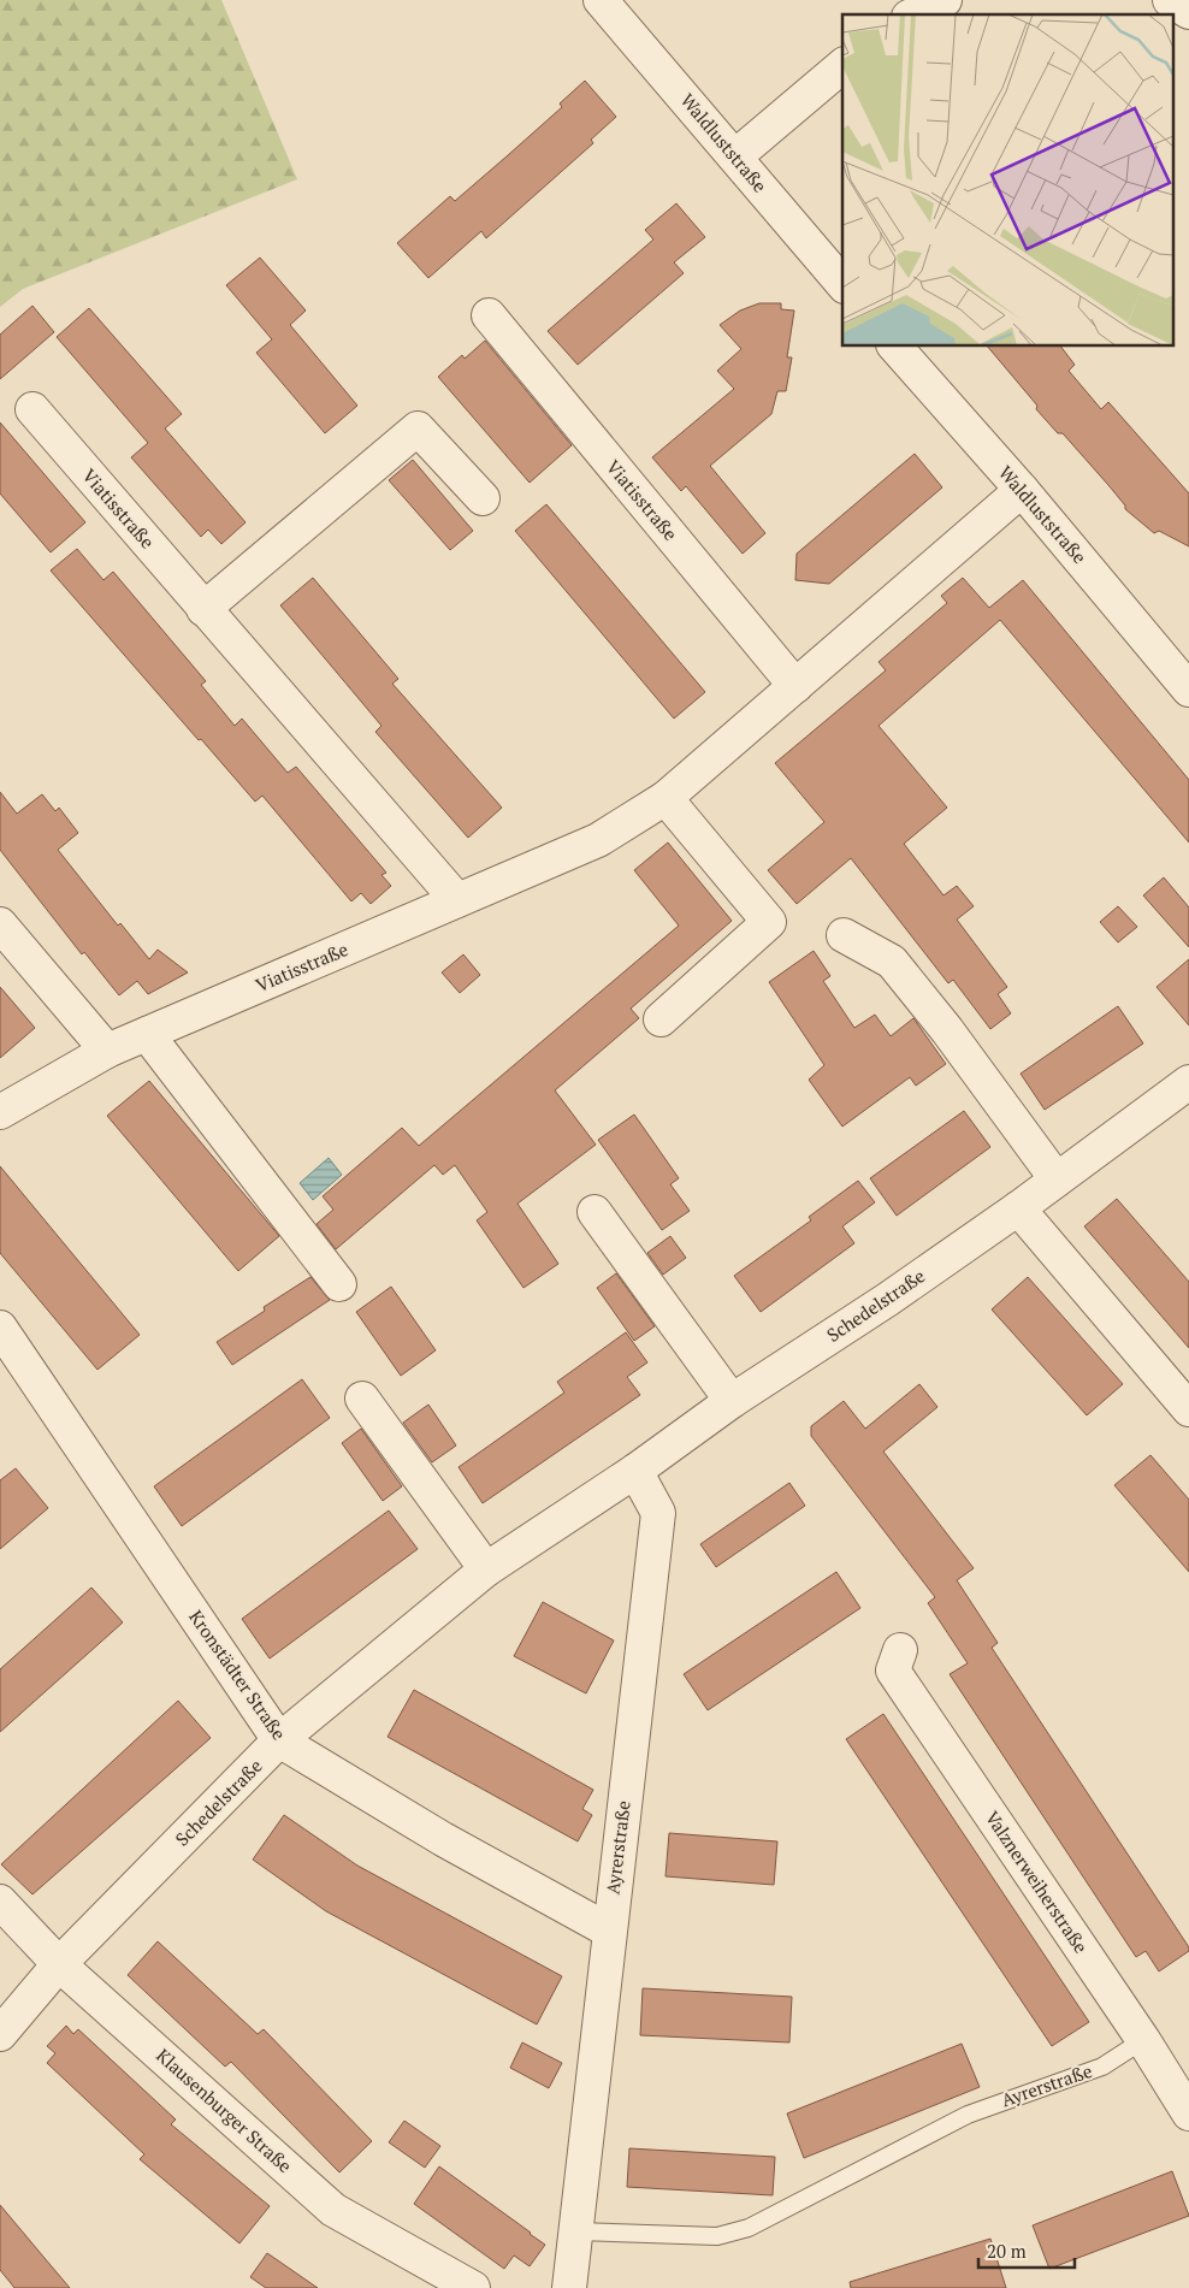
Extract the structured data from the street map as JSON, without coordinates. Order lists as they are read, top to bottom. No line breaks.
{"streets":{"street":["Waldluststraße","Viatisstraße","Schedelstraße","Kronstädter Straße","Ayrerstraße","Valznerweiherstraße","Klausenburger Straße"]},"crossings":[["Waldluststraße","Viatisstraße"],["Schedelstraße","Kronstädter Straße"],["Schedelstraße","Ayrerstraße"],["Schedelstraße","Klausenburger Straße"],["Kronstädter Straße","Ayrerstraße"],["Ayrerstraße","Valznerweiherstraße"]],"scale_bar":"20 m"}
